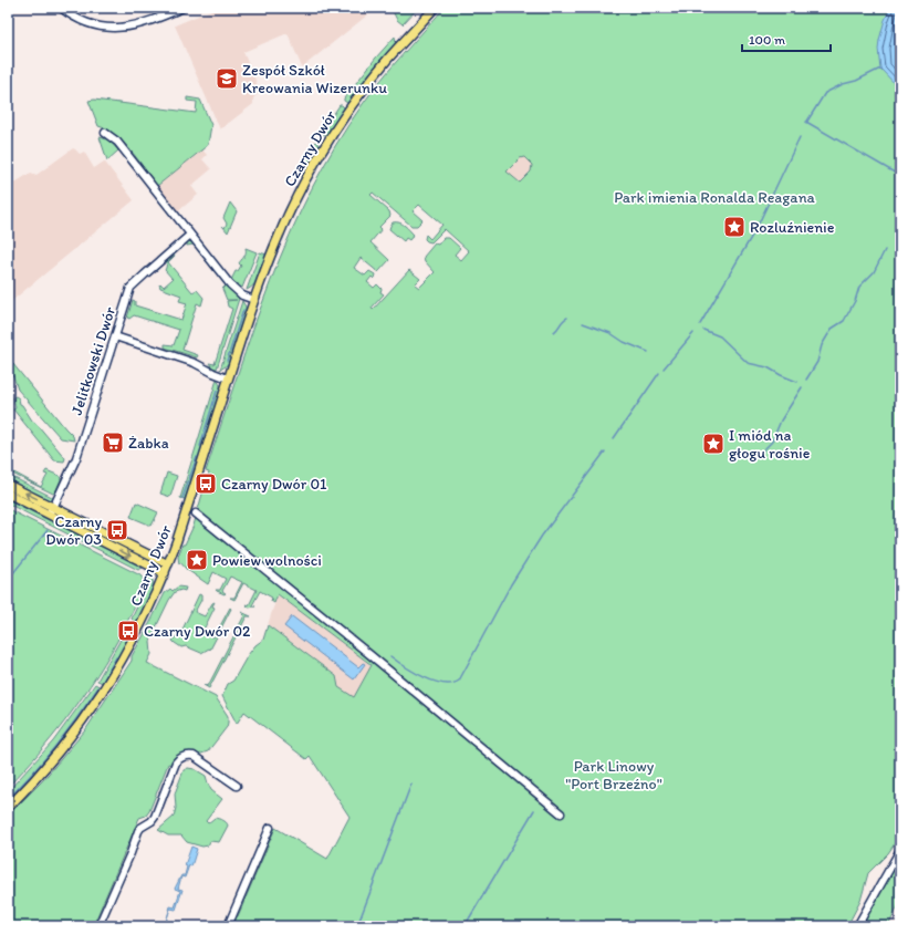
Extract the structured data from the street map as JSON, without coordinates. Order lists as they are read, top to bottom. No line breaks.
{"streets":{"main road":["Czarny Dwór"],"street":["Jelitkowski Dwór"]},"parks":["Park imienia Ronalda Reagana","Park Linowy \"Port Brzeźno\""],"places":{"school or university":["Zespół Szkół Kreowania Wizerunku"],"place":["Rozluźnienie","I miód na głogu rośnie","Powiew wolności"],"supermarket":["Żabka"],"bus stop":["Czarny Dwór 01","Czarny Dwór 03","Czarny Dwór 02"]},"scale_bar":"100 m"}
